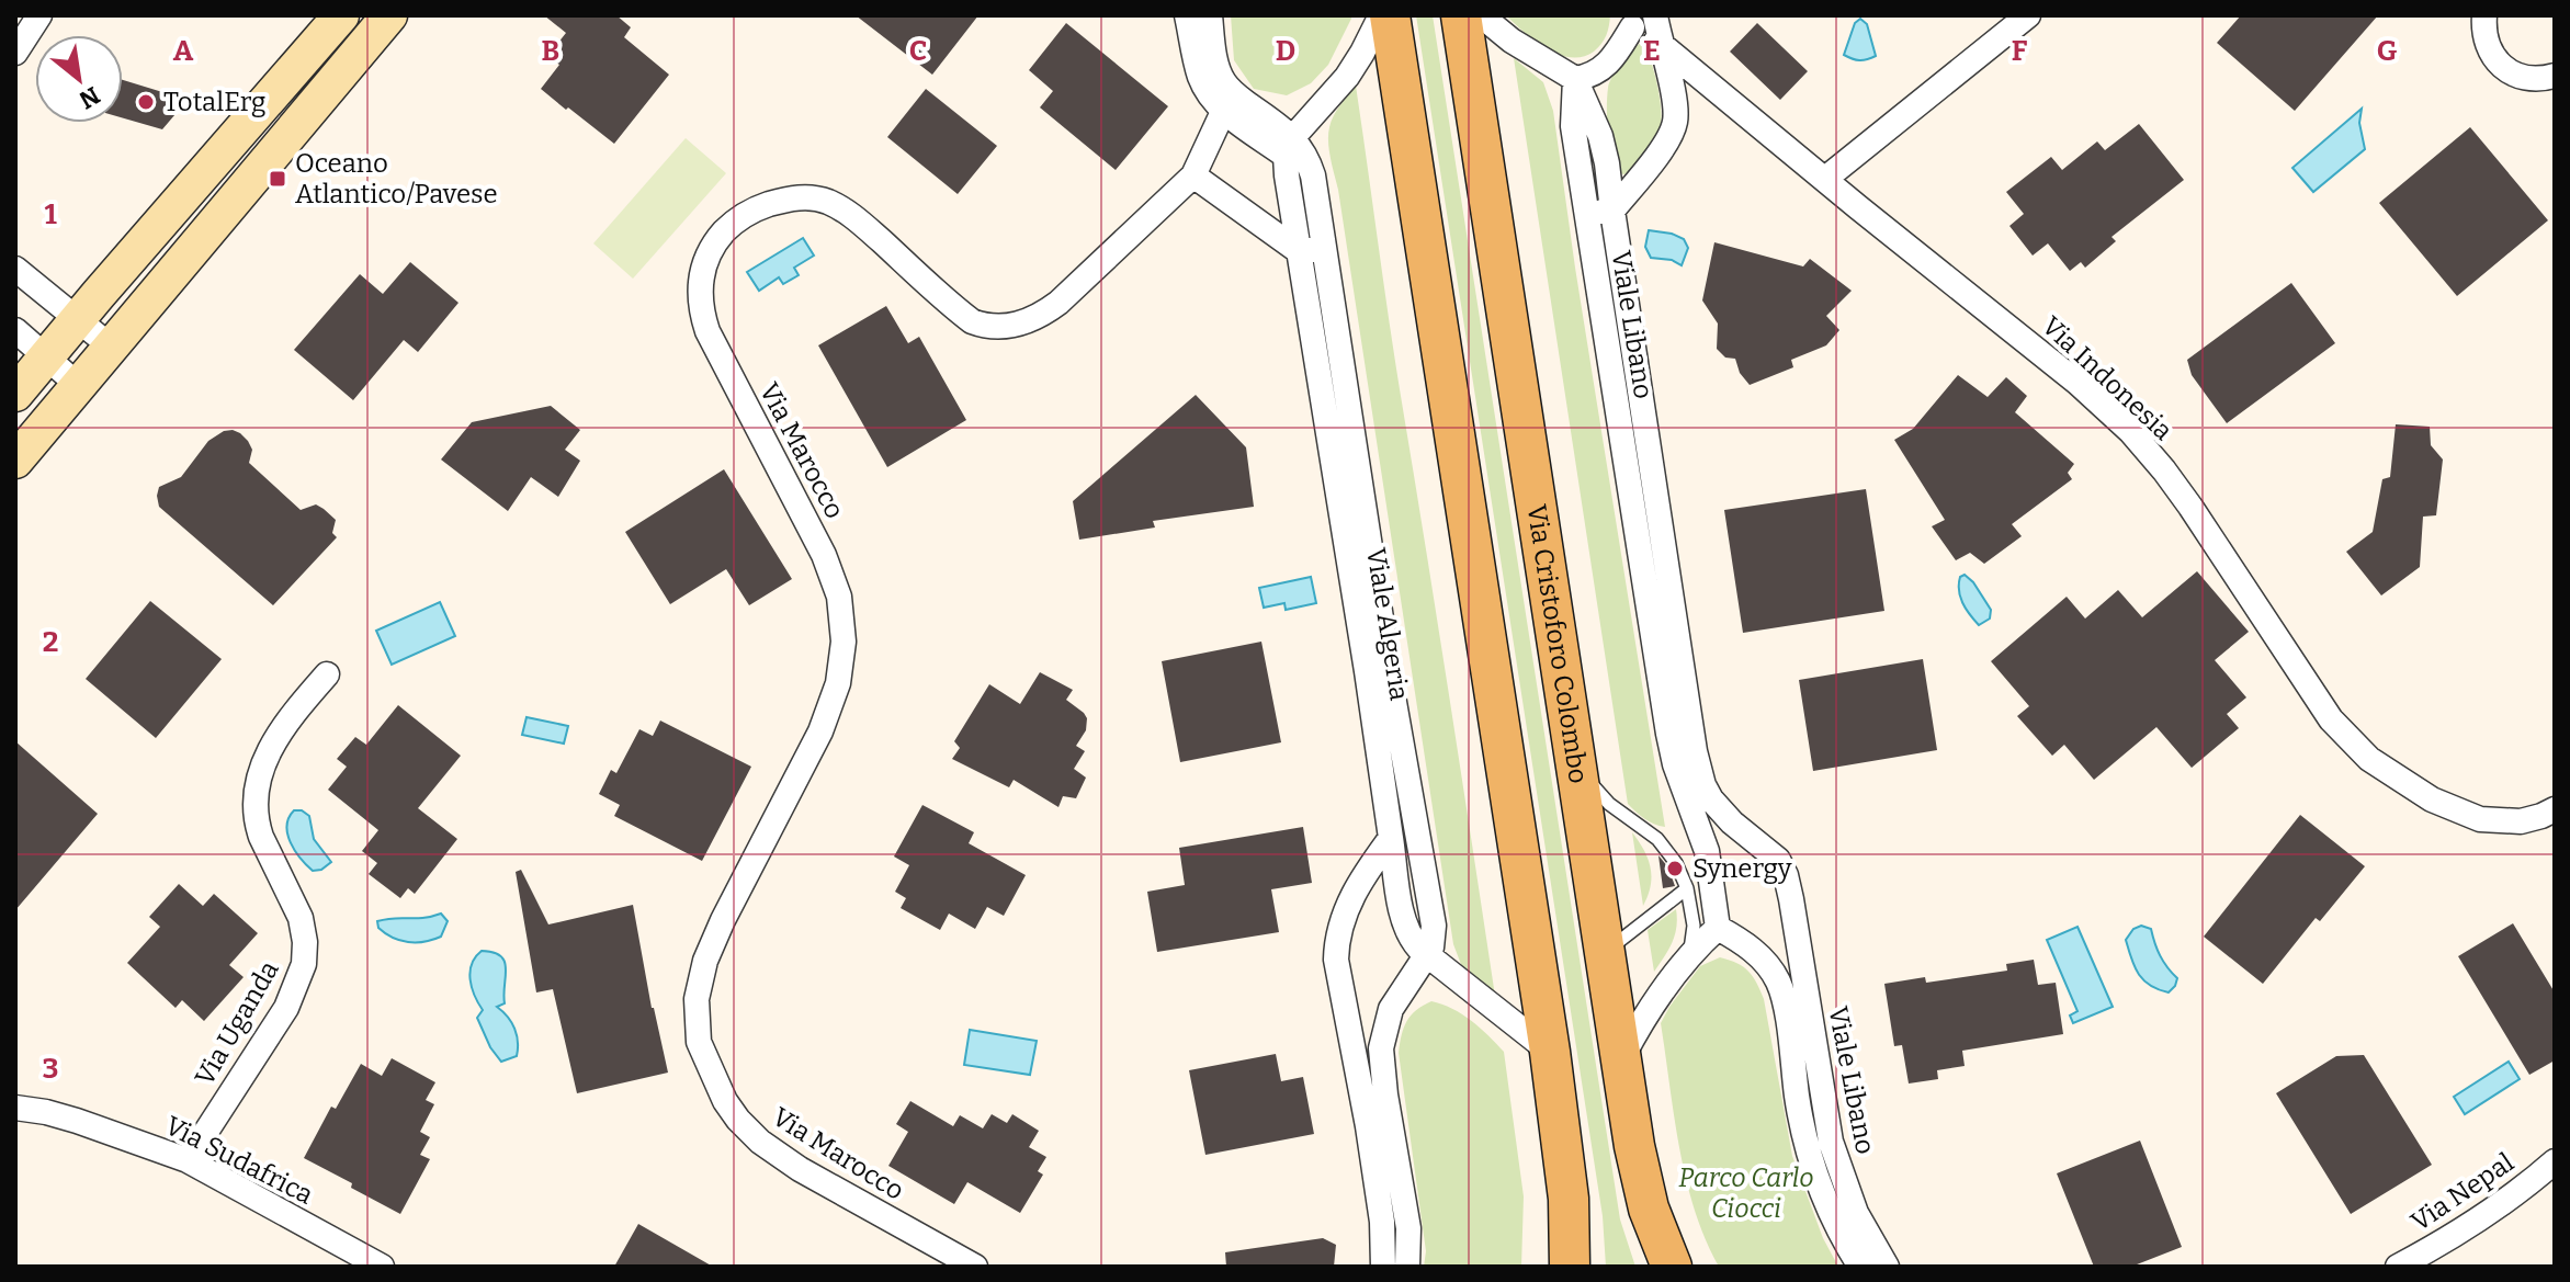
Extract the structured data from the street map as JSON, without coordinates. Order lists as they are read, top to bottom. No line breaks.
{"streets":{"main road":["Via Cristoforo Colombo"],"street":["Viale Libano","Via Indonesia","Via Marocco","Viale Algeria","Via Uganda","Via Sudafrica","Via Nepal"]},"crossings":[["Via Uganda","Via Sudafrica"]],"parks":["Parco Carlo Ciocci"],"places":{"other":["TotalErg","Synergy"],"transit":["Oceano Atlantico/Pavese"]},"north":"bottom right","grid":{"columns":["A","B","C","D","E","F","G"],"rows":["1","2","3"]}}
